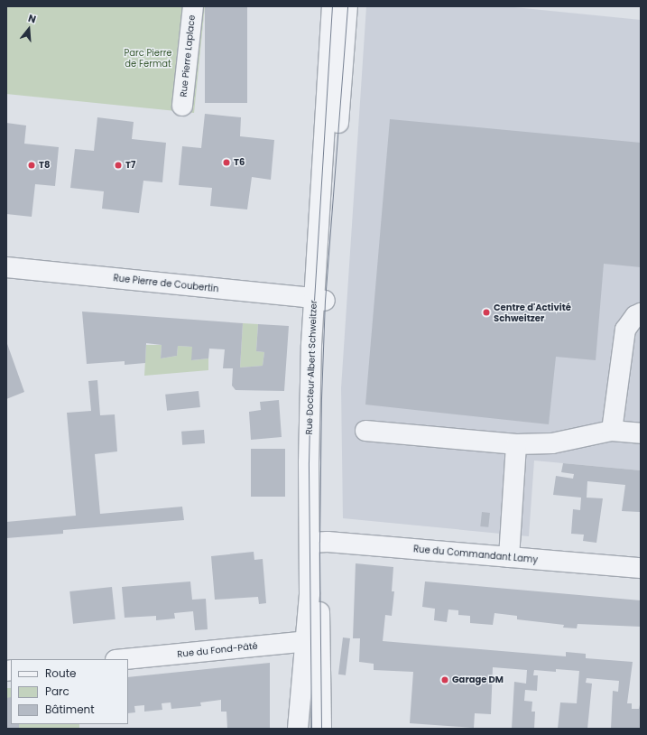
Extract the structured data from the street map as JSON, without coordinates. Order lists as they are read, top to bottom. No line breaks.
{"streets":{"street":["Rue Pierre Laplace","Rue Pierre de Coubertin","Rue Docteur Albert Schweitzer","Rue du Commandant Lamy","Rue du Fond-Pâté"]},"crossings":[["Rue Pierre de Coubertin","Rue Docteur Albert Schweitzer"],["Rue Docteur Albert Schweitzer","Rue du Commandant Lamy"],["Rue Docteur Albert Schweitzer","Rue du Fond-Pâté"]],"parks":["Parc Pierre de Fermat"],"places":["T6","T8","T7","Centre d'Activité Schweitzer","Garage DM"],"legend":["Route","Parc","Bâtiment"],"north":"top"}
